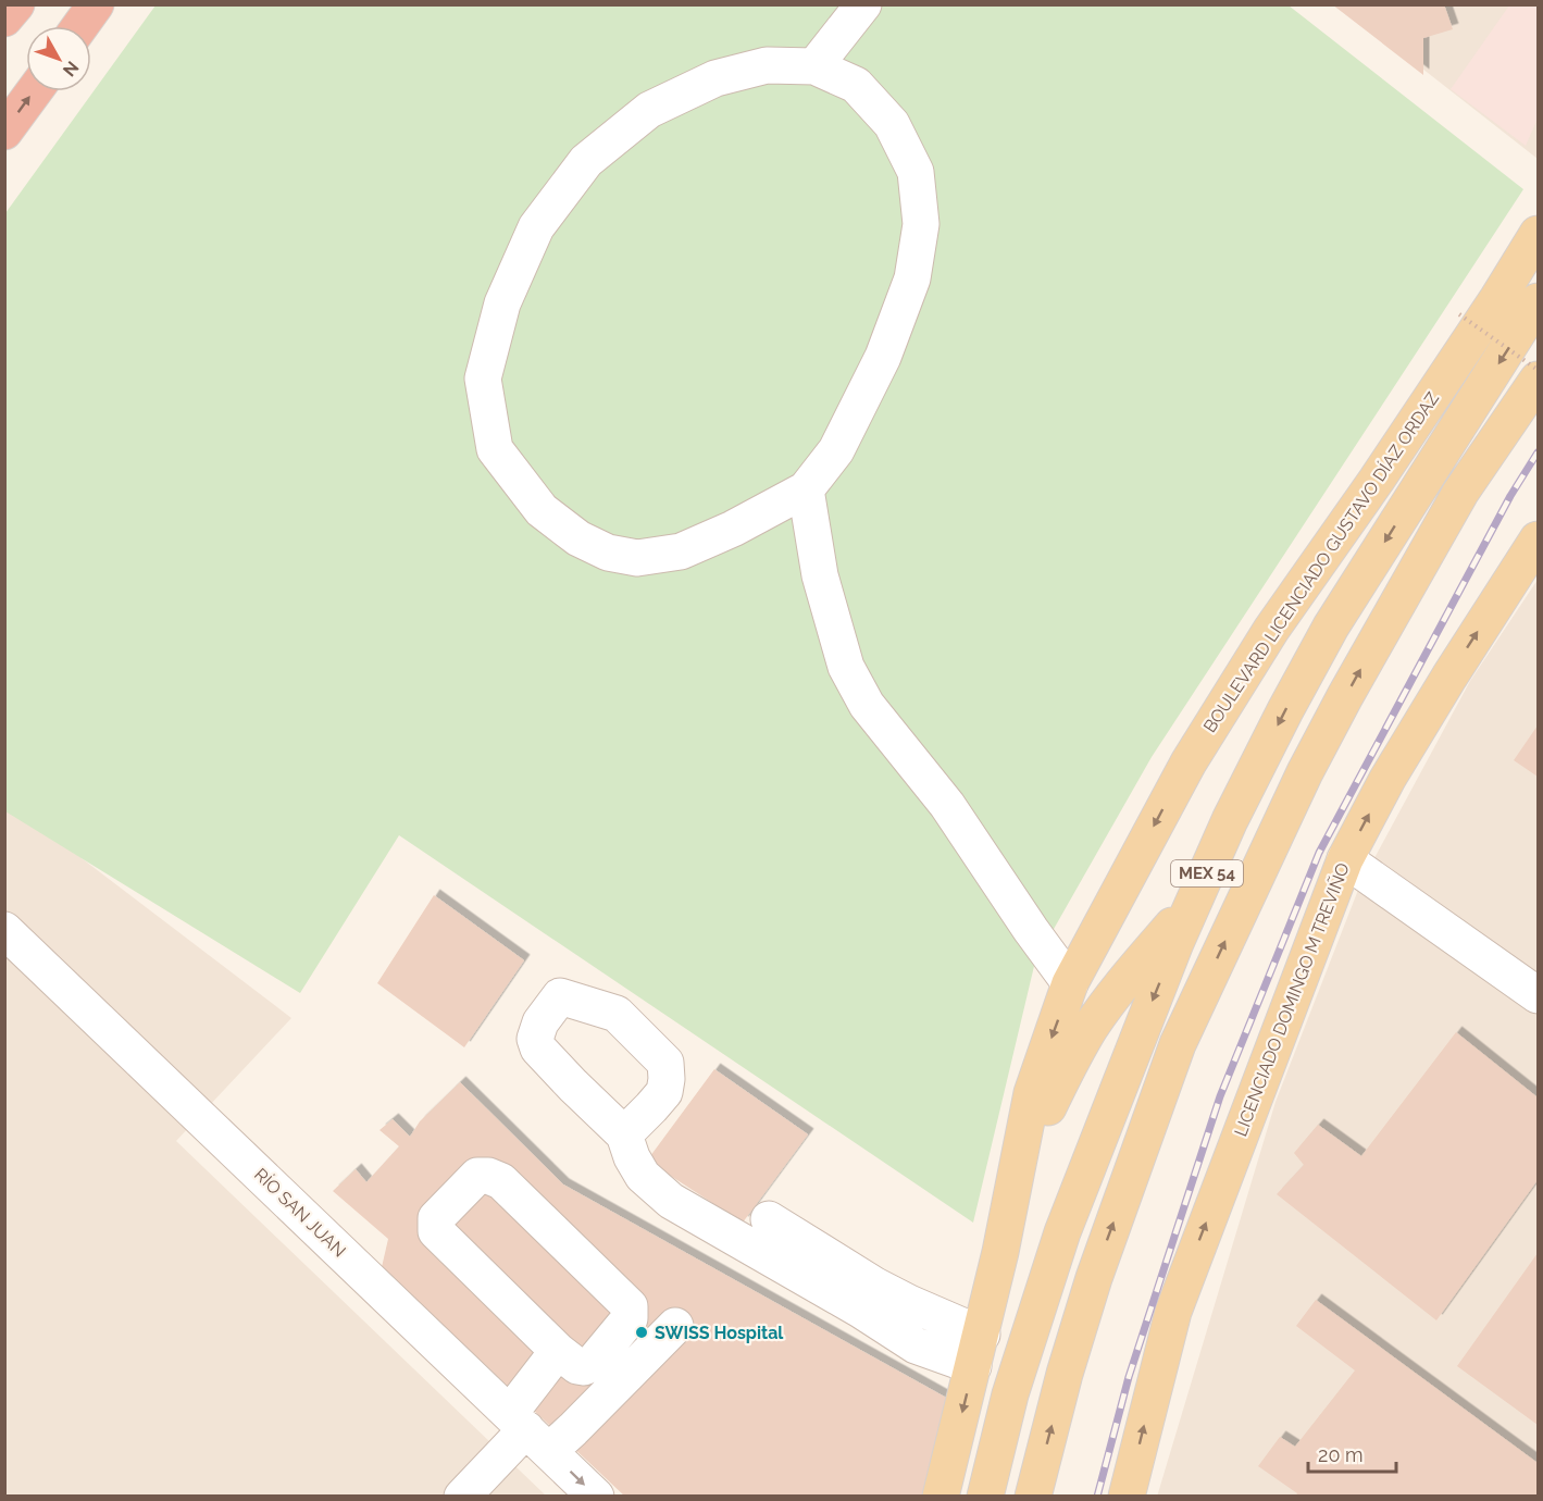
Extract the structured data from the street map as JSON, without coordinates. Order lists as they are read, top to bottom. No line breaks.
{"streets":{"main road":["BOULEVARD LICENCIADO GUSTAVO DÍAZ ORDAZ","MEX 54","LICENCIADO DOMINGO M TREVIÑO"],"street":["RÍO SAN JUAN"]},"places":["SWISS Hospital"],"scale_bar":"20 m","north":"bottom right"}
